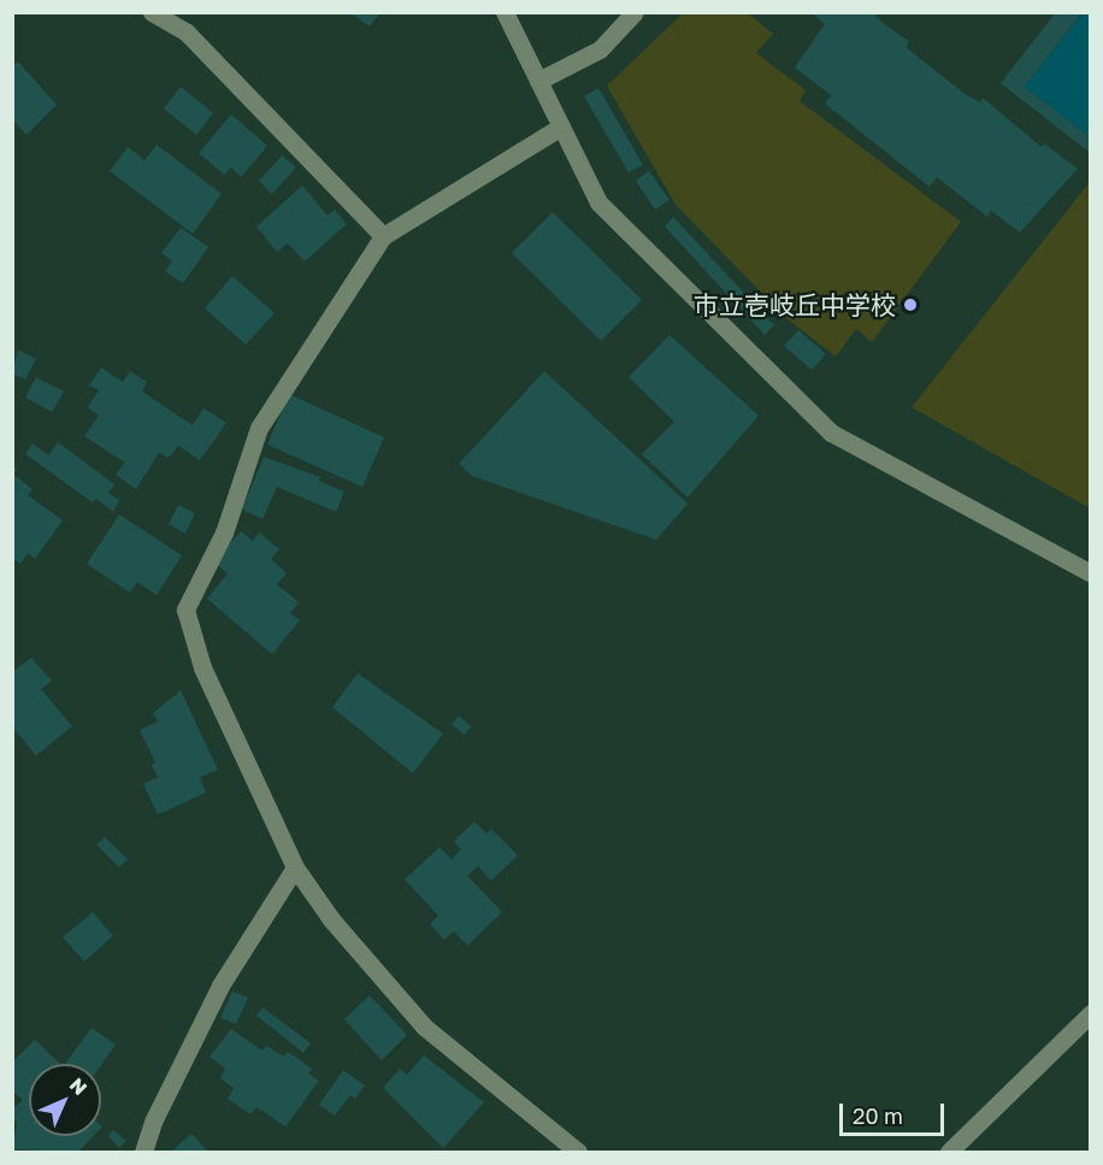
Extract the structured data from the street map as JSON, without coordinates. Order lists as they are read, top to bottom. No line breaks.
{"places":["市立壱岐丘中学校"],"scale_bar":"20 m","north":"top right"}
